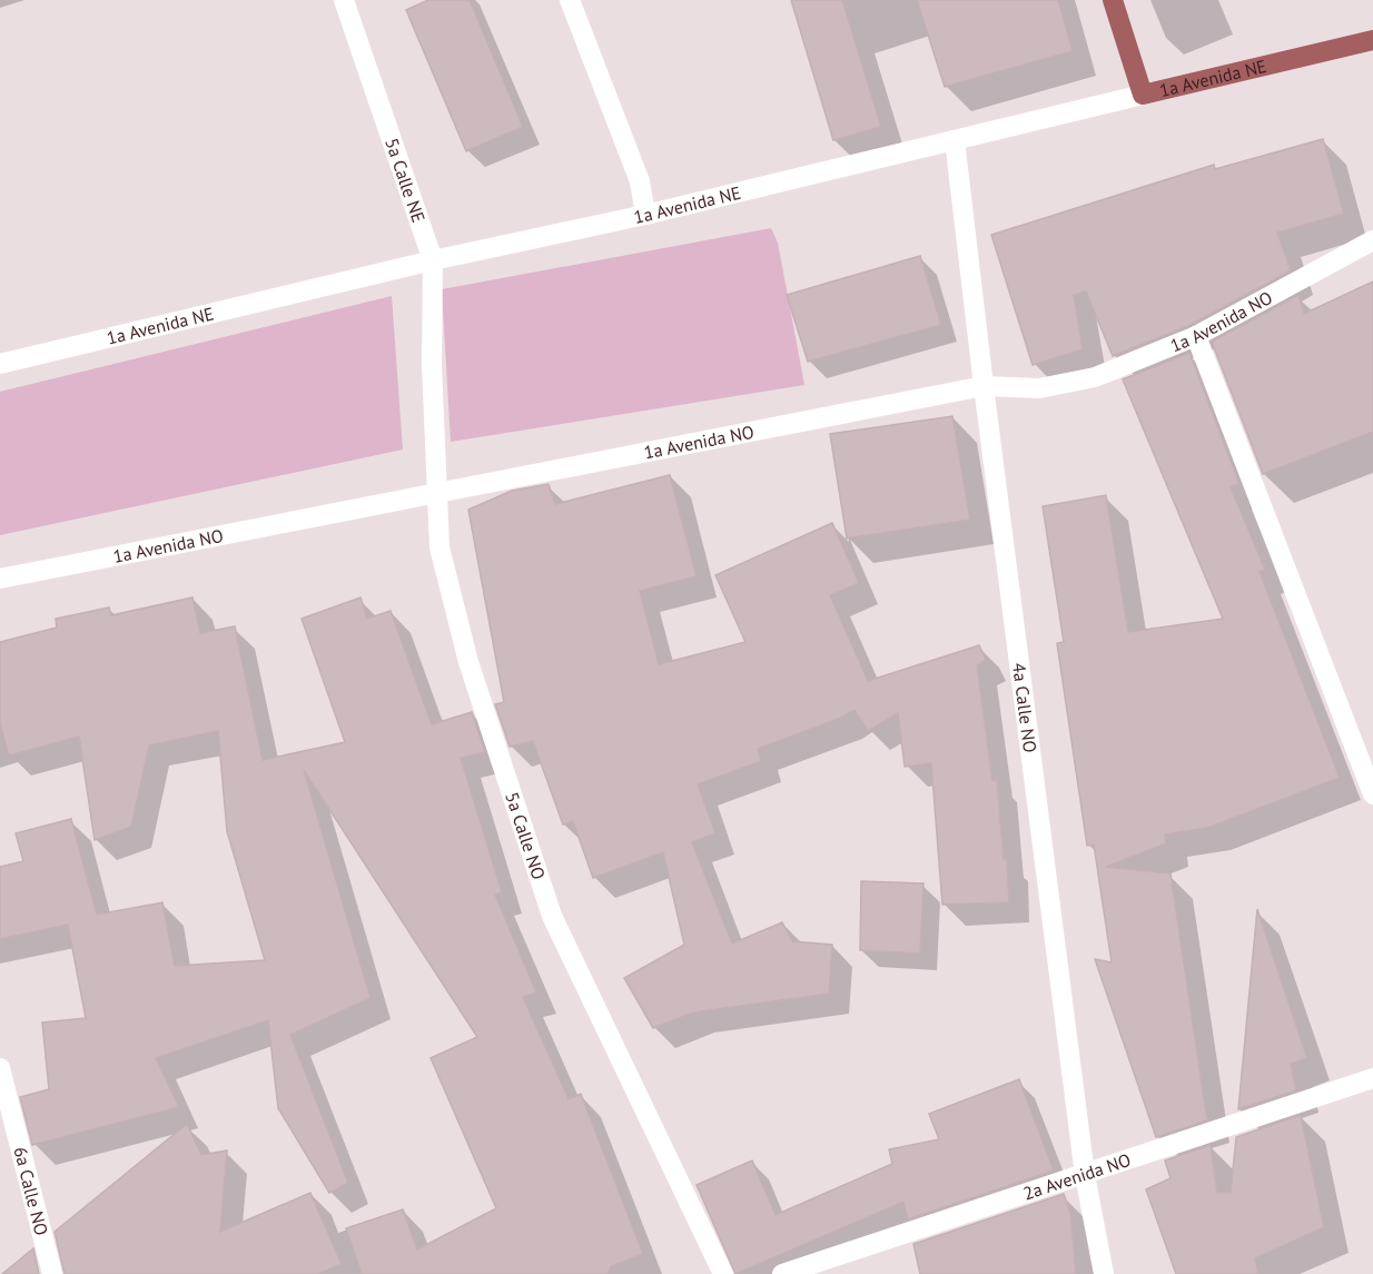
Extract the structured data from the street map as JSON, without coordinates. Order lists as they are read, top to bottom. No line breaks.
{"streets":{"main road":["1a Avenida NE"],"street":["5a Calle NE","1a Avenida NO","4a Calle NO","5a Calle NO","2a Avenida NO","6a Calle NO"]},"crossings":[["1a Avenida NE","5a Calle NE"],["1a Avenida NE","4a Calle NO"],["5a Calle NE","5a Calle NO"],["1a Avenida NO","4a Calle NO"],["1a Avenida NO","5a Calle NO"],["4a Calle NO","2a Avenida NO"]]}
